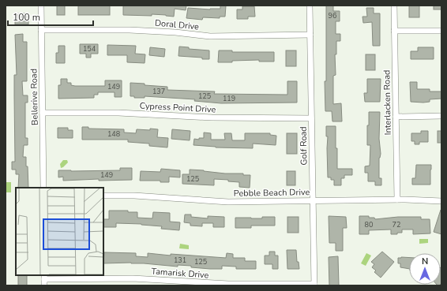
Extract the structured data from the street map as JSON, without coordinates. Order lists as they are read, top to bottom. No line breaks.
{"streets":{"street":["Doral Drive","Bellerive Road","Interlacken Road","Cypress Point Drive","Golf Road","Pebble Beach Drive","Tamarisk Drive"]},"crossings":[["Doral Drive","Bellerive Road"],["Doral Drive","Golf Road"],["Bellerive Road","Cypress Point Drive"],["Interlacken Road","Pebble Beach Drive"],["Cypress Point Drive","Golf Road"],["Golf Road","Pebble Beach Drive"],["Golf Road","Tamarisk Drive"]],"house_numbers":["96","154","149","137","125","119","148","149","125","80","72","131","125"],"scale_bar":"100 m","north":"top"}
